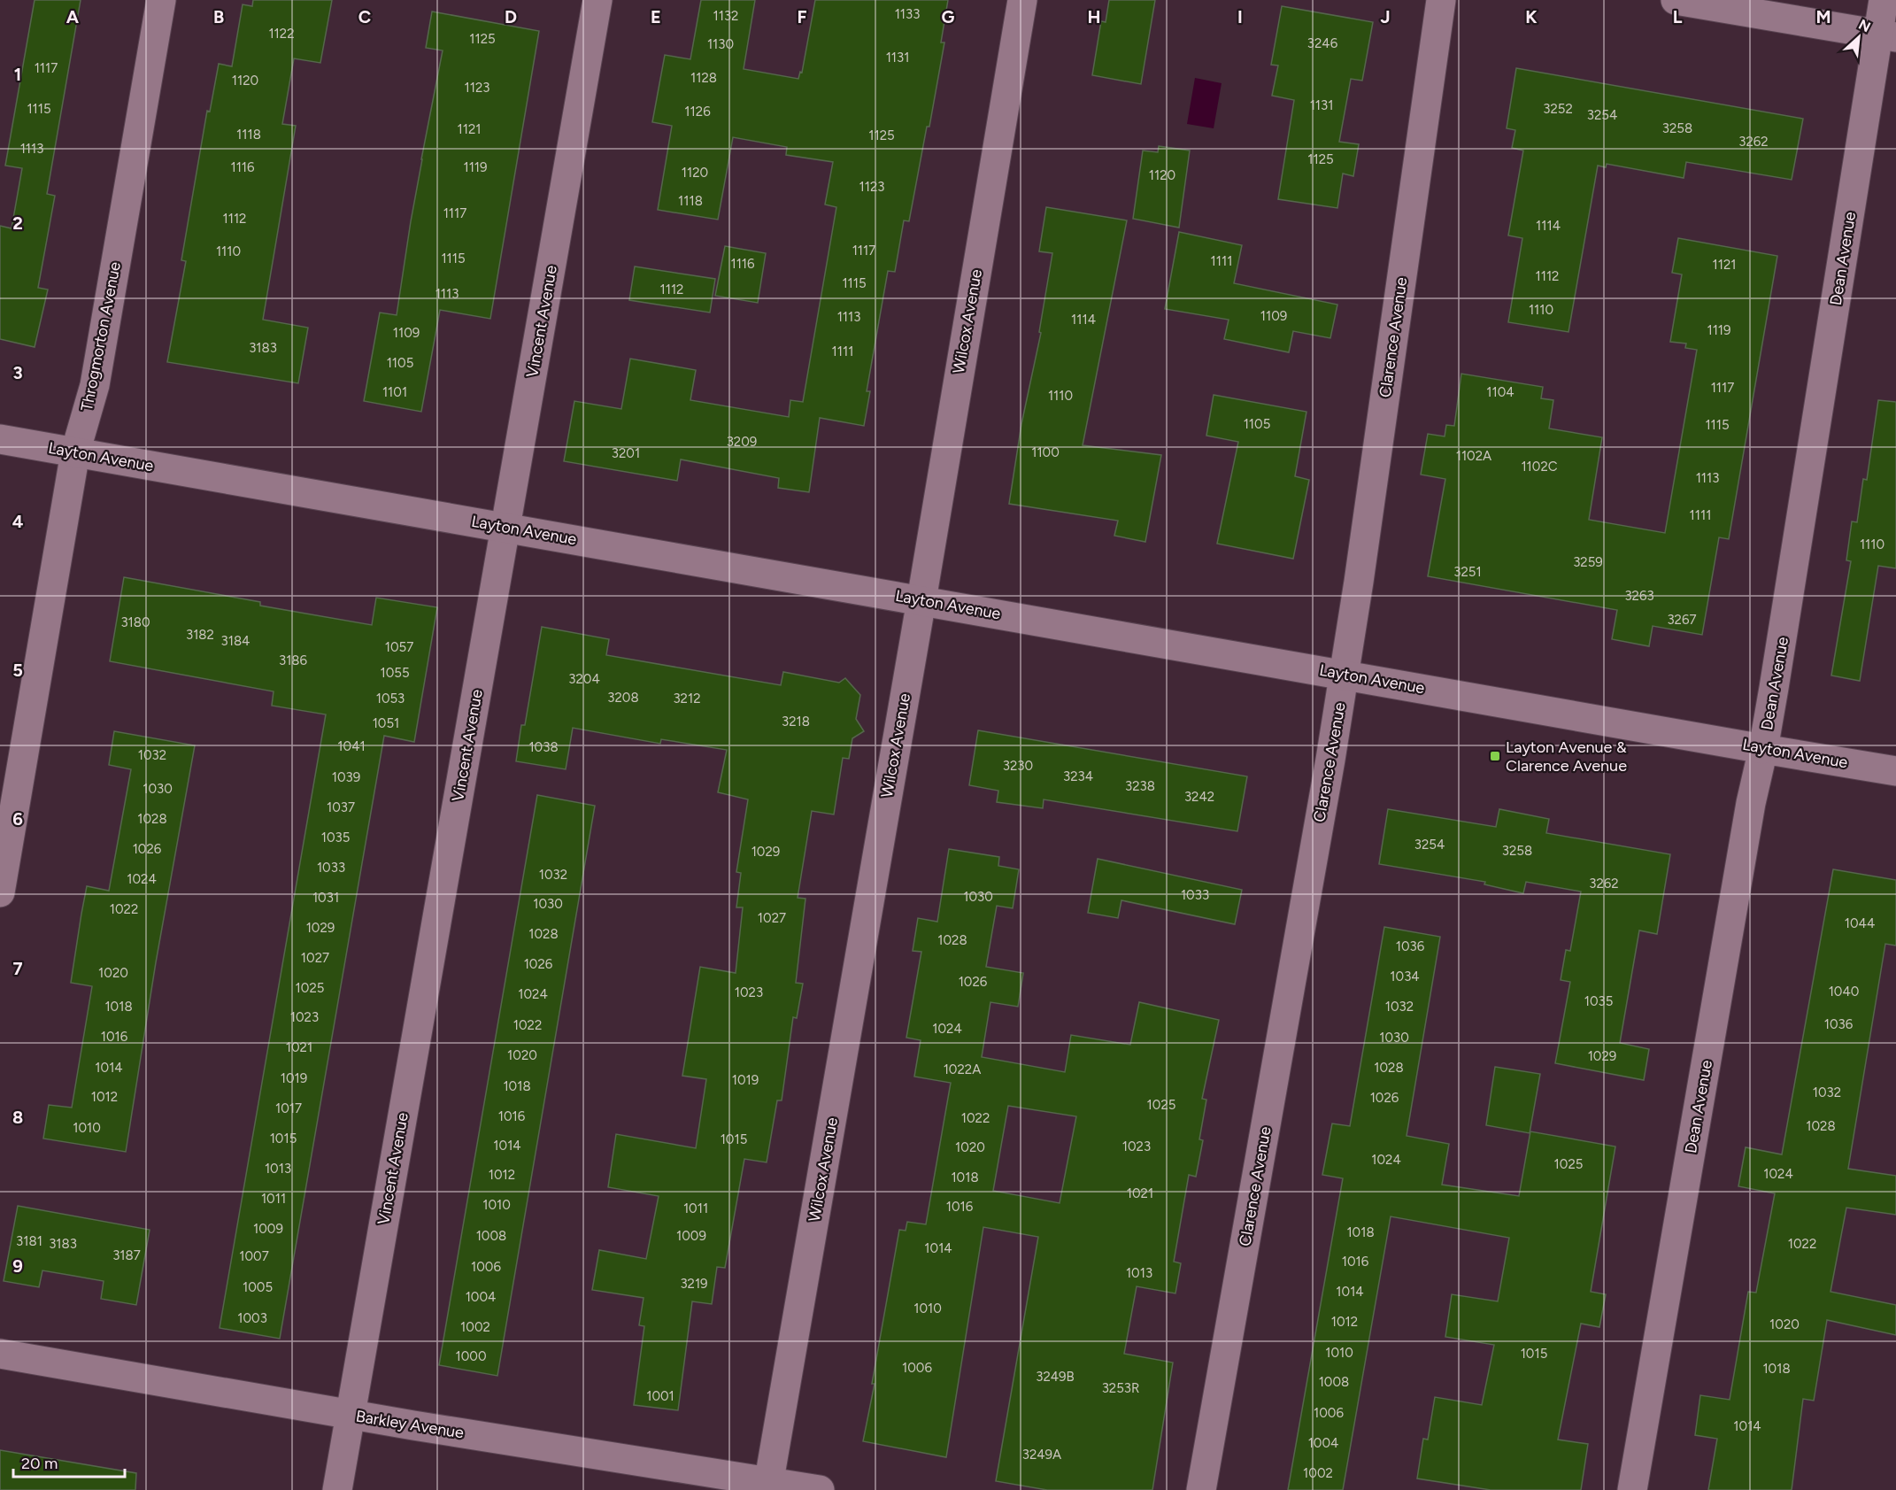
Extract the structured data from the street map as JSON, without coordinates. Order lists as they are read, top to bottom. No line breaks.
{"streets":{"street":["Dean Avenue","Vincent Avenue","Wilcox Avenue","Throgmorton Avenue","Clarence Avenue","Layton Avenue","Barkley Avenue"]},"crossings":[["Dean Avenue","Layton Avenue"],["Vincent Avenue","Layton Avenue"],["Vincent Avenue","Barkley Avenue"],["Wilcox Avenue","Layton Avenue"],["Wilcox Avenue","Barkley Avenue"],["Throgmorton Avenue","Layton Avenue"],["Clarence Avenue","Layton Avenue"]],"places":{"transit":["Layton Avenue & Clarence Avenue"]},"house_numbers":["1133","1132","1122","1125","3246","1130","1131","1117","1128","1120","1123","1131","1115","3252","1126","3254","3258","1121","1118","1125","3262","1113","1125","1116","1119","1120","1120","1123","1118","1117","1112","1114","1117","1110","1115","1111","1116","1121","1112","1115","1112","1113","1110","1109","1113","1114","1119","1109","3183","1111","1105","1117","1101","1104","1110","1105","1115","3209","1100","3201","1102A","1102C","1113","1111","1110","3259","3251","3263","3267","3180","3182","3184","1057","3186","1055","3204","3208","1053","3212","3218","1051","1041","1038","1032","3230","3234","1039","3238","1030","3242","1037","1028","1035","3254","1026","3258","1029","1033","1032","1024","3262","1033","1030","1031","1030","1022","1027","1044","1029","1028","1028","1036","1027","1026","1020","1034","1026","1025","1040","1023","1024","1035","1018","1032","1023","1036","1022","1024","1016","1030","1021","1020","1029","1014","1028","1022A","1019","1019","1018","1032","1012","1026","1025","1017","1016","1022","1028","1010","1015","1015","1014","1023","1020","1024","1025","1013","1024","1012","1018","1021","1011","1010","1016","1011","1009","1018","1008","1009","3181","3183","1022","1014","3187","1007","1016","1006","1013","3219","1005","1014","1004","1010","1003","1012","1020","1002","1010","1015","1000","1006","1018","3249B","1008","3253R","1001","1006","1014","1004","3249A","1002"],"scale_bar":"20 m","north":"top right","grid":{"columns":["A","B","C","D","E","F","G","H","I","J","K","L","M"],"rows":["1","2","3","4","5","6","7","8","9"]}}
